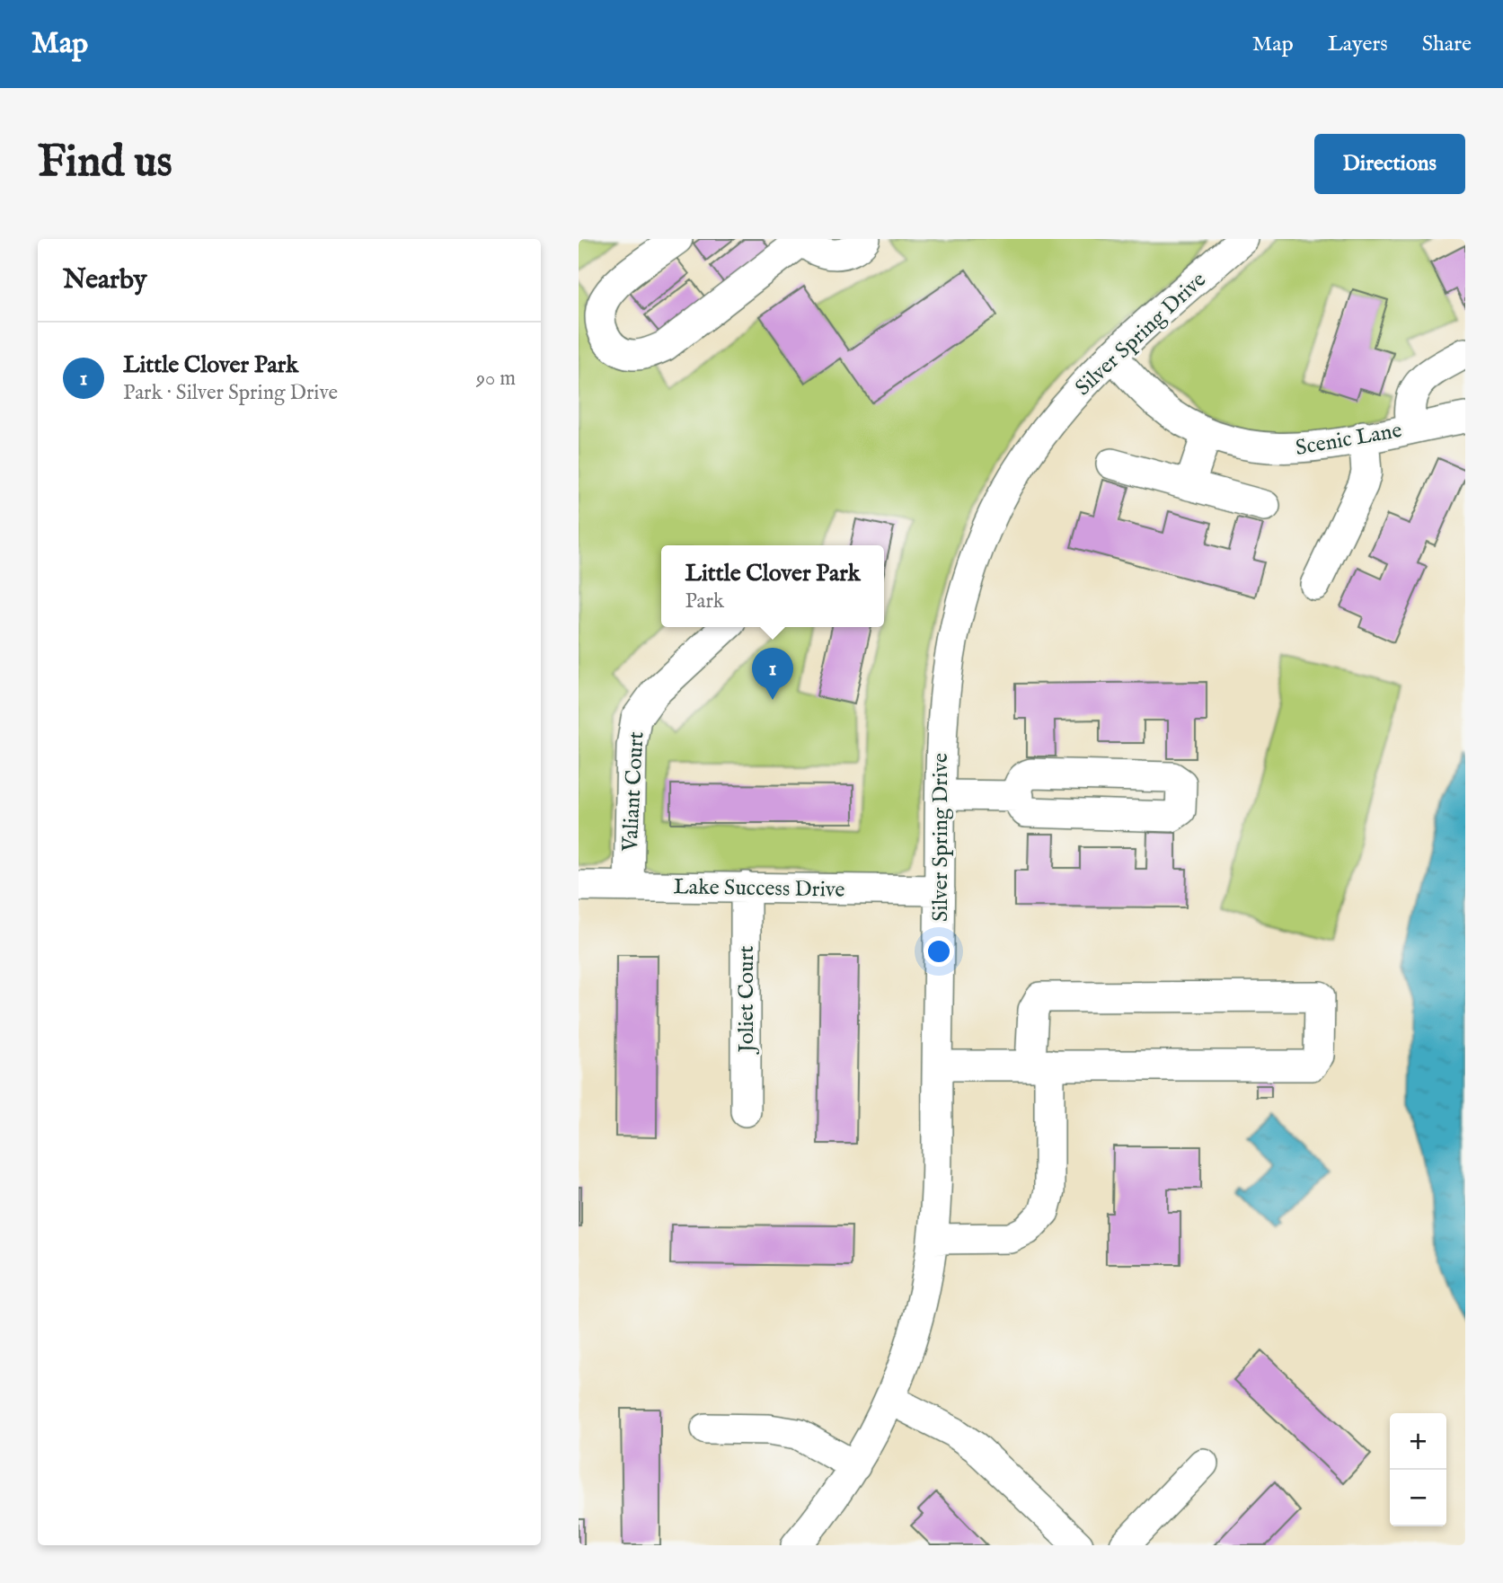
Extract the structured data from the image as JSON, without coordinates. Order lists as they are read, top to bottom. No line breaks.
{"streets":{"street":["Silver Spring Drive","Scenic Lane","Valiant Court","Lake Success Drive","Joliet Court"]},"crossings":[["Silver Spring Drive","Scenic Lane"],["Silver Spring Drive","Lake Success Drive"],["Valiant Court","Lake Success Drive"],["Lake Success Drive","Joliet Court"]],"page":{"header":"Map","nav":["Map","Layers","Share"],"buttons":"Directions","title":"Find us","heading":"Nearby","list":[{"mark":"1","name":"Little Clover Park","note":"Park · Silver Spring Drive","value":"90 m"}],"popup":["Little Clover Park","Park"],"pins":"1","map_buttons":["+","−"]}}
